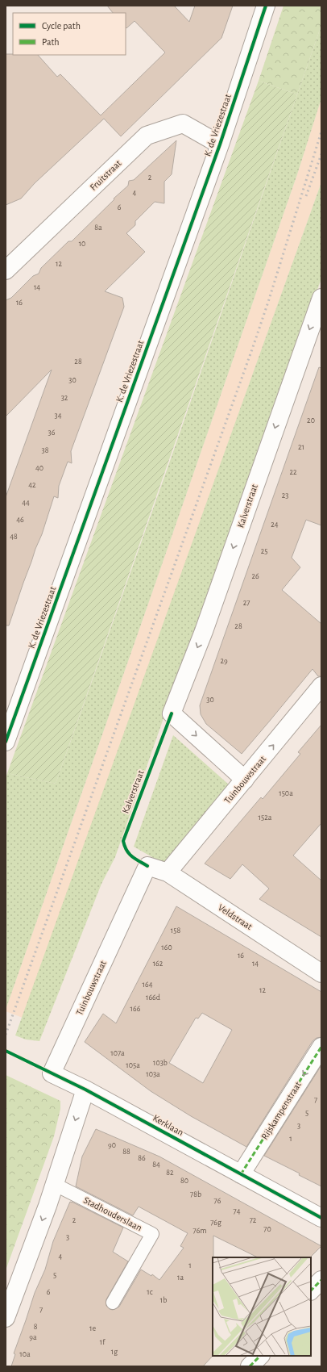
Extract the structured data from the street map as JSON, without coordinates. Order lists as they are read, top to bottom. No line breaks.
{"streets":{"street":["K. de Vriezestraat","Fruitstraat","Kalverstraat","Tuinbouwstraat","Veldstraat","Rijskampenstraat","Kerklaan"],"lane":["Stadhouderslaan"]},"crossings":[["K. de Vriezestraat","Fruitstraat"],["Kalverstraat","Tuinbouwstraat"],["Tuinbouwstraat","Veldstraat"],["Tuinbouwstraat","Kerklaan"],["Rijskampenstraat","Kerklaan"]],"one_way":["Kalverstraat","Rijskampenstraat"],"house_numbers":["2","4","6","8a","10","12","14","16","28","30","32","34","20","36","21","38","40","22","42","23","44","46","24","48","25","26","27","28","29","30","150a","152a","158","160","16","162","14","164","12","166d","166","107a","103b","105a","103a","7","5","3","1","90","88","86","84","82","80","78b","76","74","2","72","76g","70","76m","3","4","1","5","1a","6","1c","1b","7","8","1e","9a","1f","1g","10a"],"legend":["Cycle path","Path"]}
